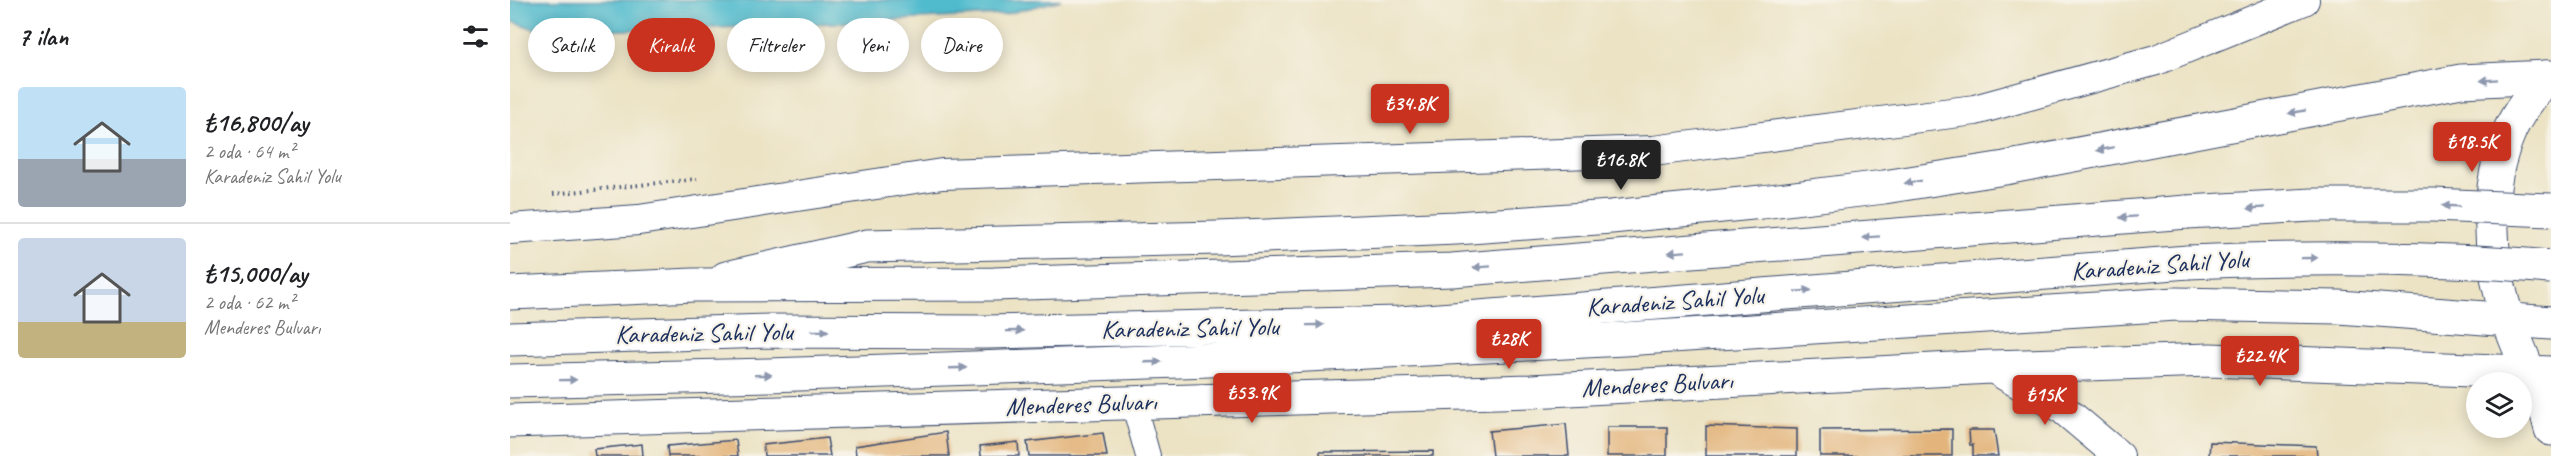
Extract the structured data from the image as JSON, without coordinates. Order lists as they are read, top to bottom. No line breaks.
{"streets":{"main road":["Karadeniz Sahil Yolu","Menderes Bulvarı"]},"page":{"heading":"7 ilan","chip":["Satılık","Kiralık","Filtreler","Yeni","Daire"],"list":[{"name":"₺16,800/ay","note":"2 oda · 64 m² · Karadeniz Sahil Yolu"},{"name":"₺15,000/ay","note":"2 oda · 62 m² · Menderes Bulvarı"}],"price":["₺34.8K","₺18.5K","₺16.8K","₺28K","₺22.4K","₺53.9K","₺15K"]}}
